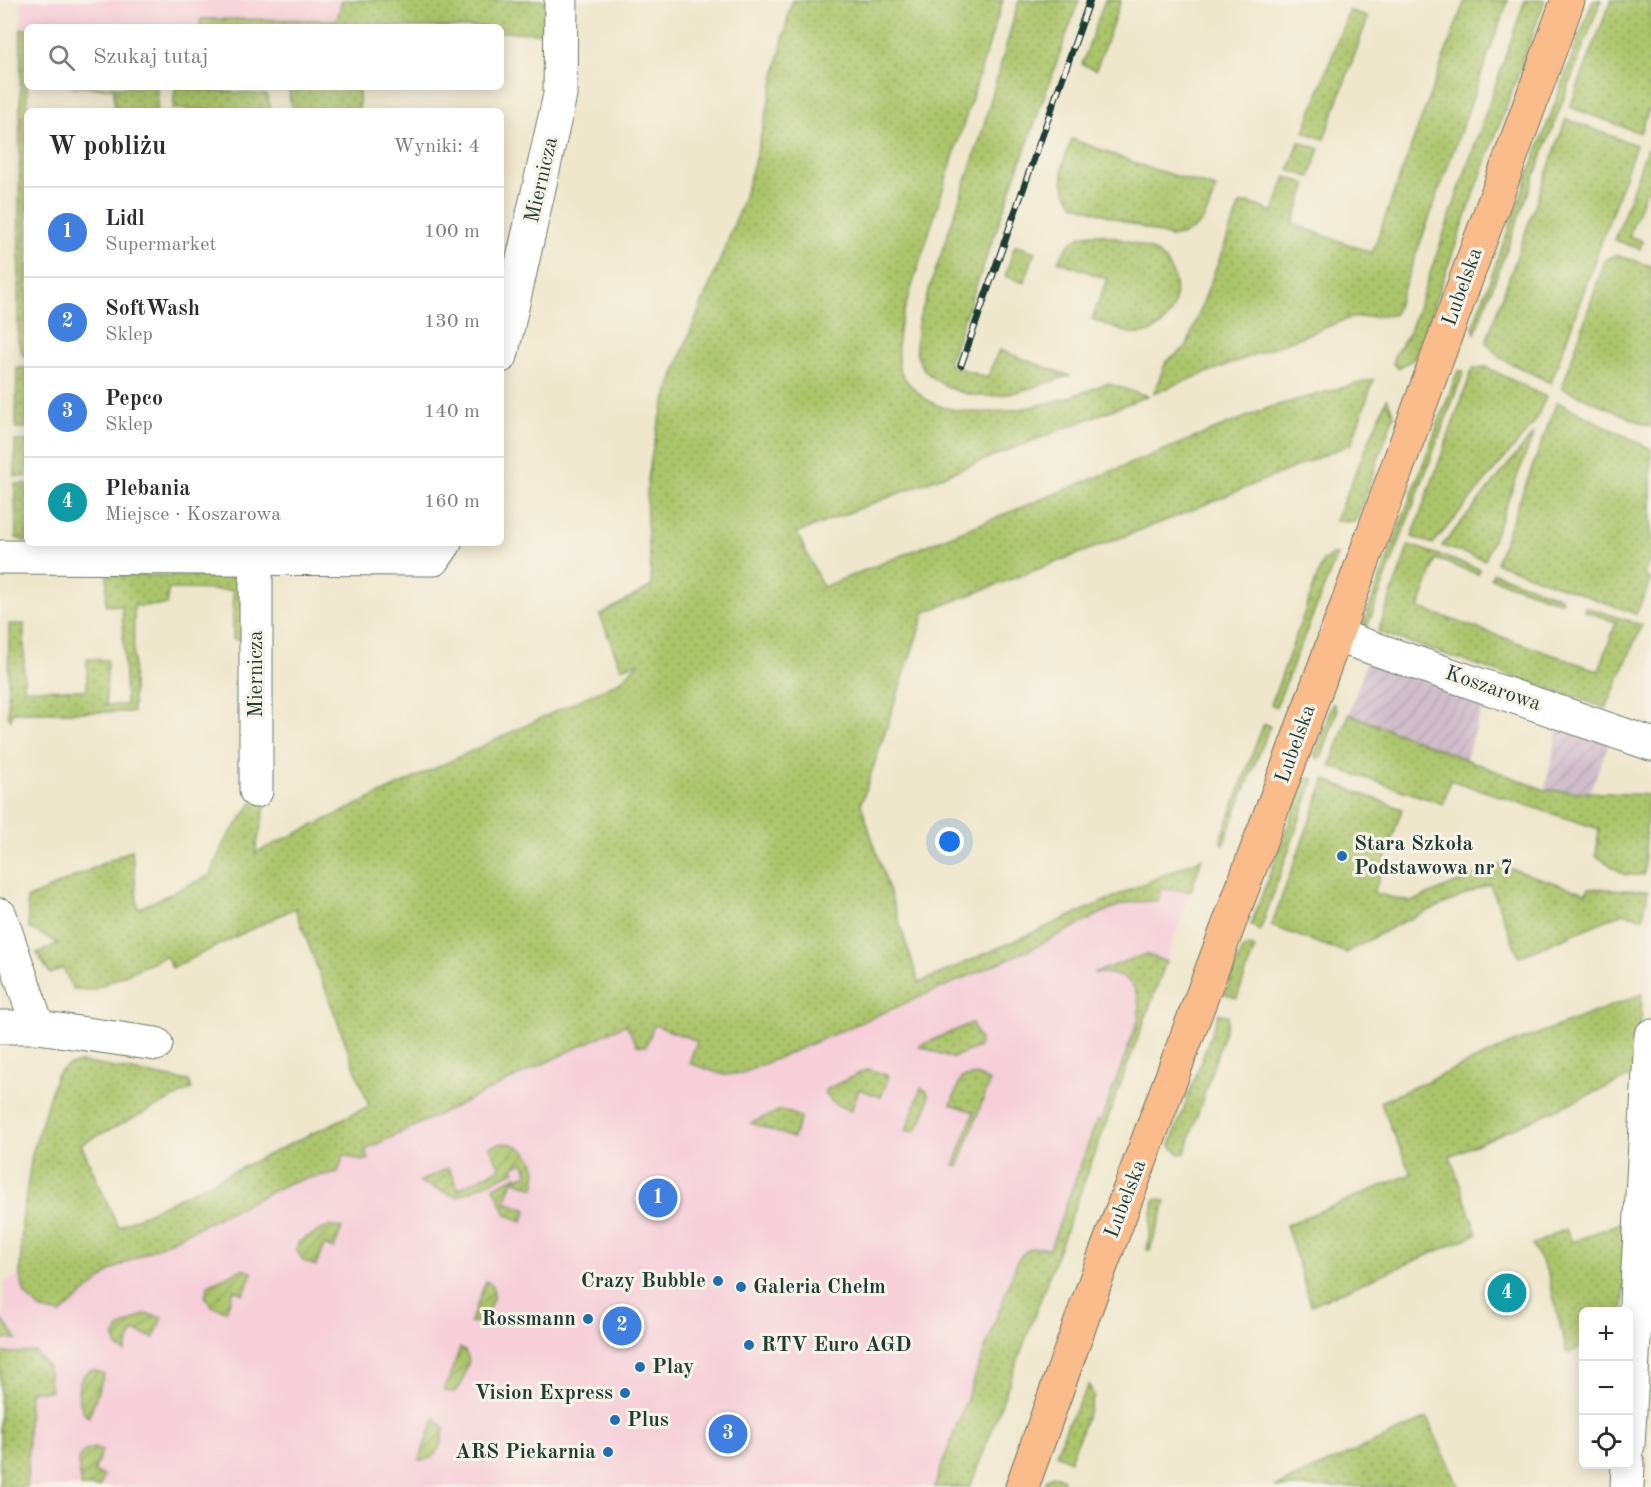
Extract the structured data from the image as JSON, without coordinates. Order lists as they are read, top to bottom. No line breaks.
{"streets":{"main road":["Lubelska"],"street":["Miernicza","Koszarowa"]},"crossings":[["Lubelska","Koszarowa"]],"places":["Stara Szkoła Podstawowa nr 7","Crazy Bubble","Galeria Chełm","Rossmann","RTV Euro AGD","Play","Vision Express","Plus","ARS Piekarnia"],"page":{"search":"Szukaj tutaj","heading":["W pobliżu","Wyniki: 4"],"list":[{"mark":"1","name":"Lidl","note":"Supermarket","value":"100 m"},{"mark":"2","name":"SoftWash","note":"Sklep","value":"130 m"},{"mark":"3","name":"Pepco","note":"Sklep","value":"140 m"},{"mark":"4","name":"Plebania","note":"Miejsce · Koszarowa","value":"160 m"}],"pins":["1","4","2","3"],"map_buttons":["+","−"]}}
